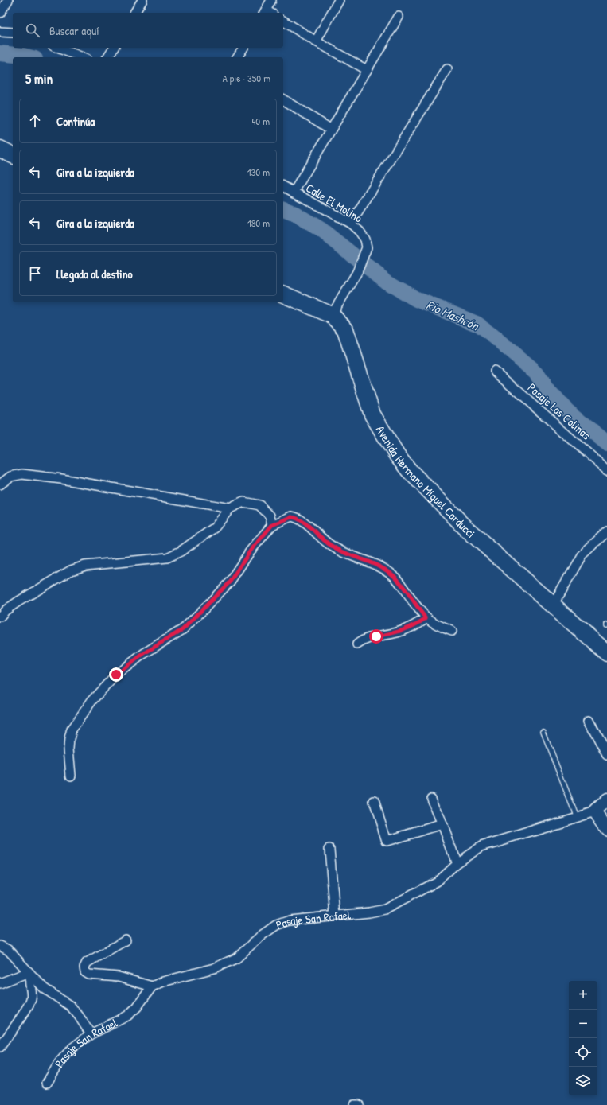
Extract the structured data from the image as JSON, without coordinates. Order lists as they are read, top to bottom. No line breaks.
{"streets":{"highway":["Avenida Hermano Miguel Carducci"],"street":["Calle El Molino","Pasaje Las Colinas","Pasaje San Rafael"]},"crossings":[["Calle El Molino","Avenida Hermano Miguel Carducci"]],"water":["Río Mashcón"],"page":{"search":"Buscar aquí","heading":["5 min","A pie · 350 m"],"list":[["Continúa","40 m"],["Gira a la izquierda","130 m"],["Gira a la izquierda","180 m"],"Llegada al destino"],"map_buttons":["+","−"]}}
